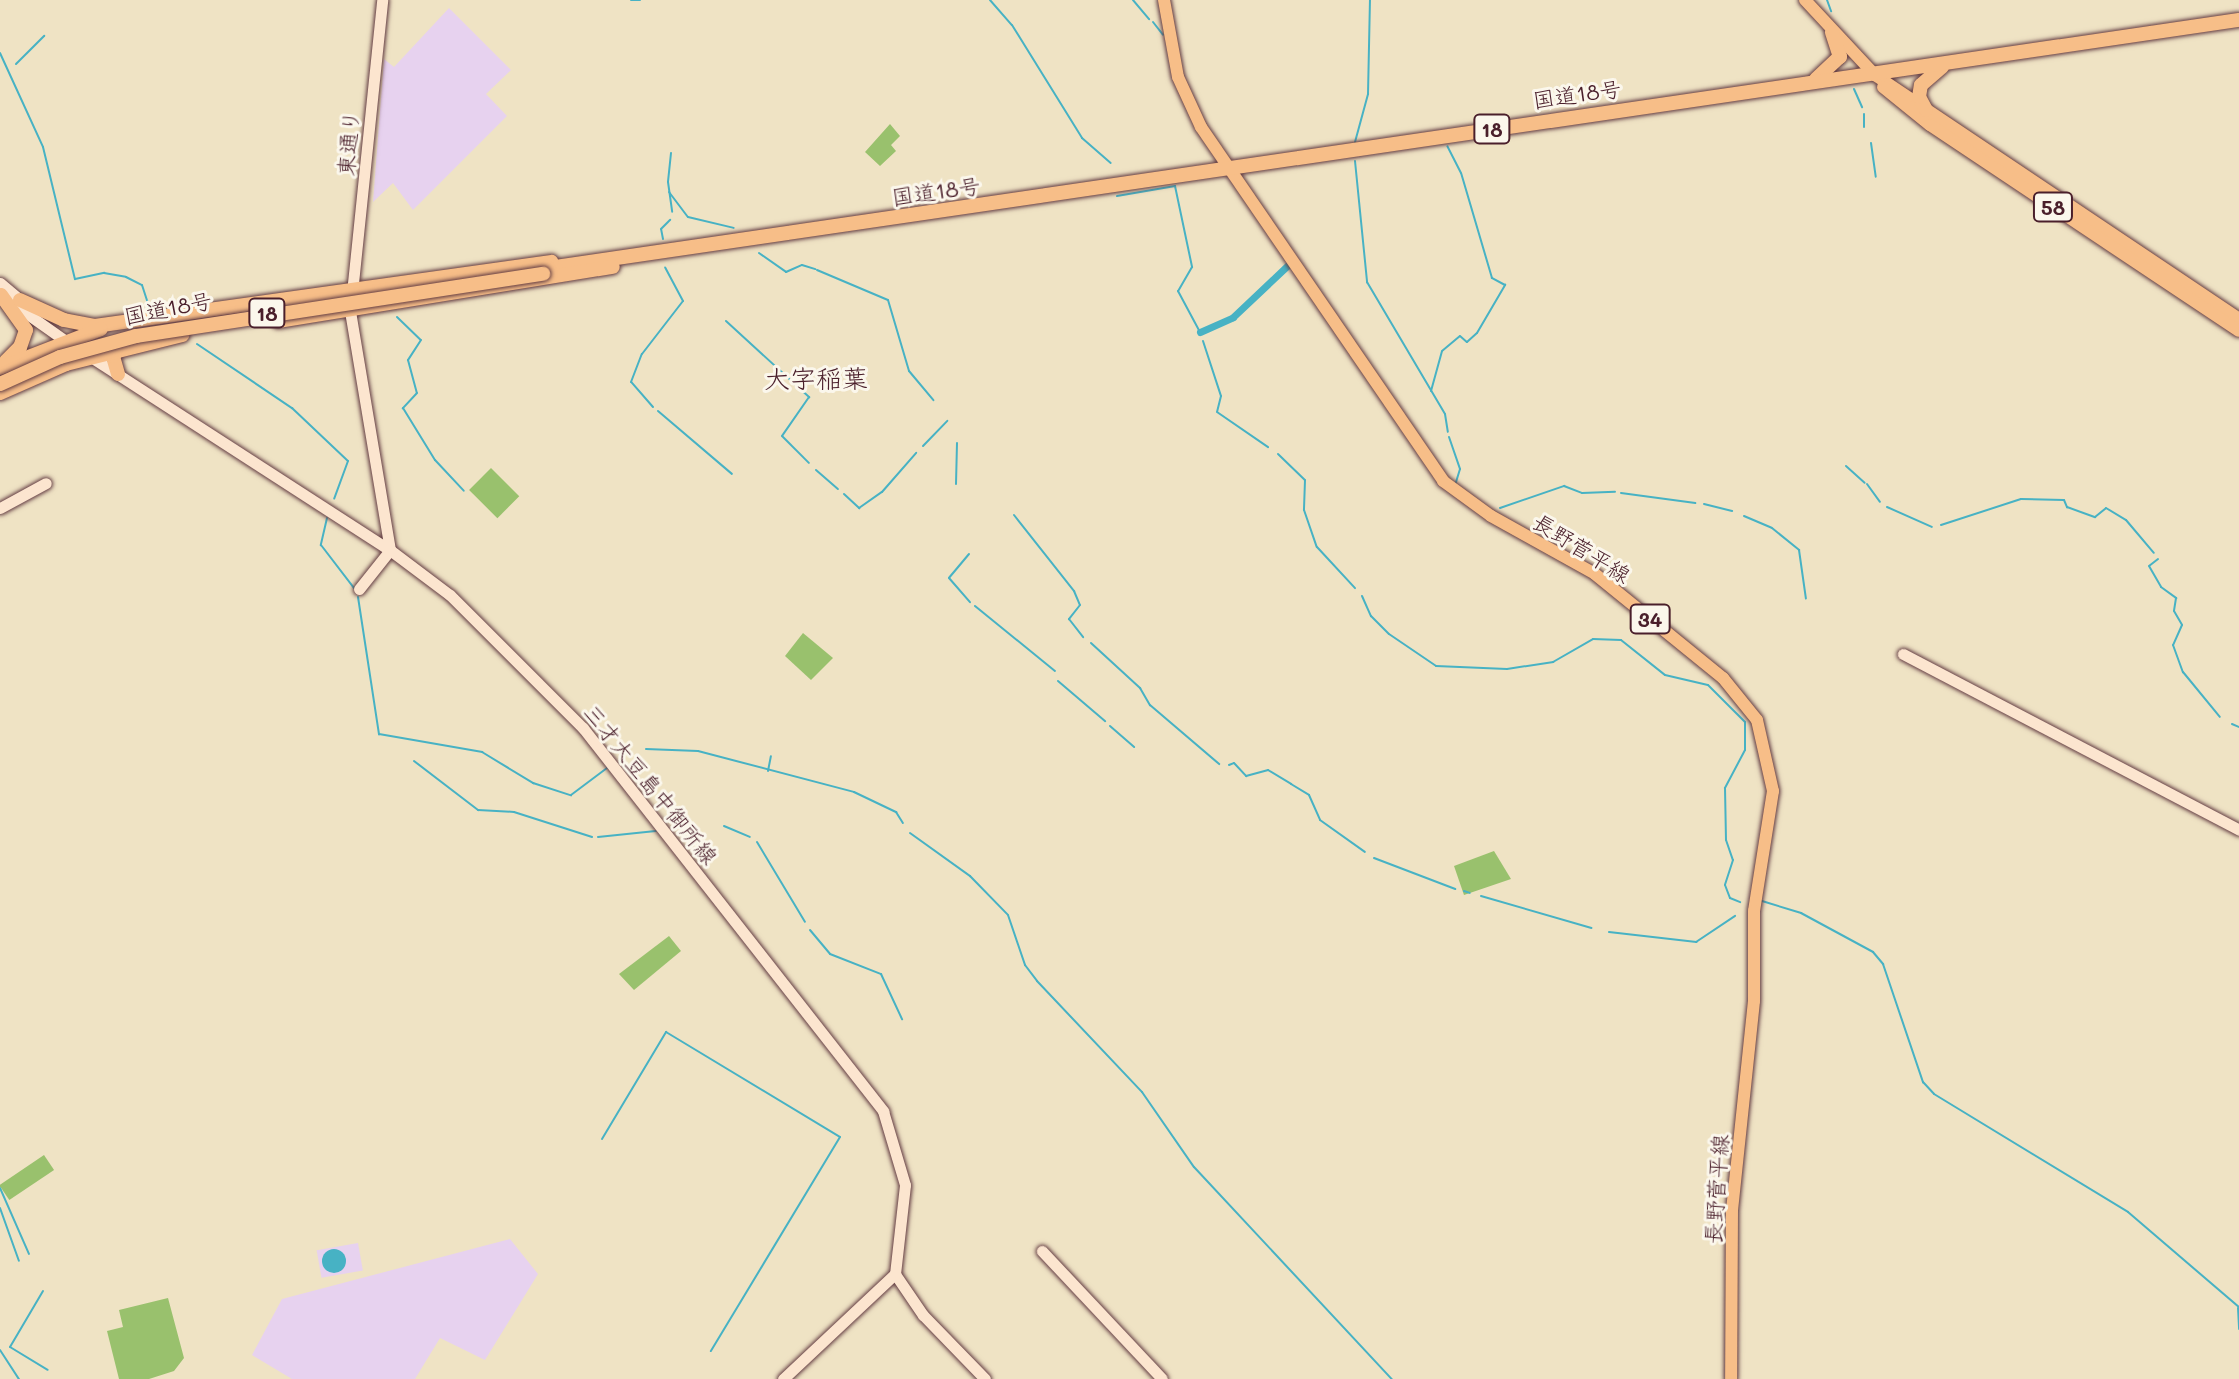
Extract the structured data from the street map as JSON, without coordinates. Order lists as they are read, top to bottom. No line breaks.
{"streets":{"highway":["国道18号","18"],"main road":["東通り","58","長野菅平線","34","三才大豆島中御所線"]},"crossings":[["国道18号","18"],["国道18号","58"],["国道18号","長野菅平線"],["18","東通り"],["18","三才大豆島中御所線"],["東通り","三才大豆島中御所線"]],"districts":["大字稲葉"]}
